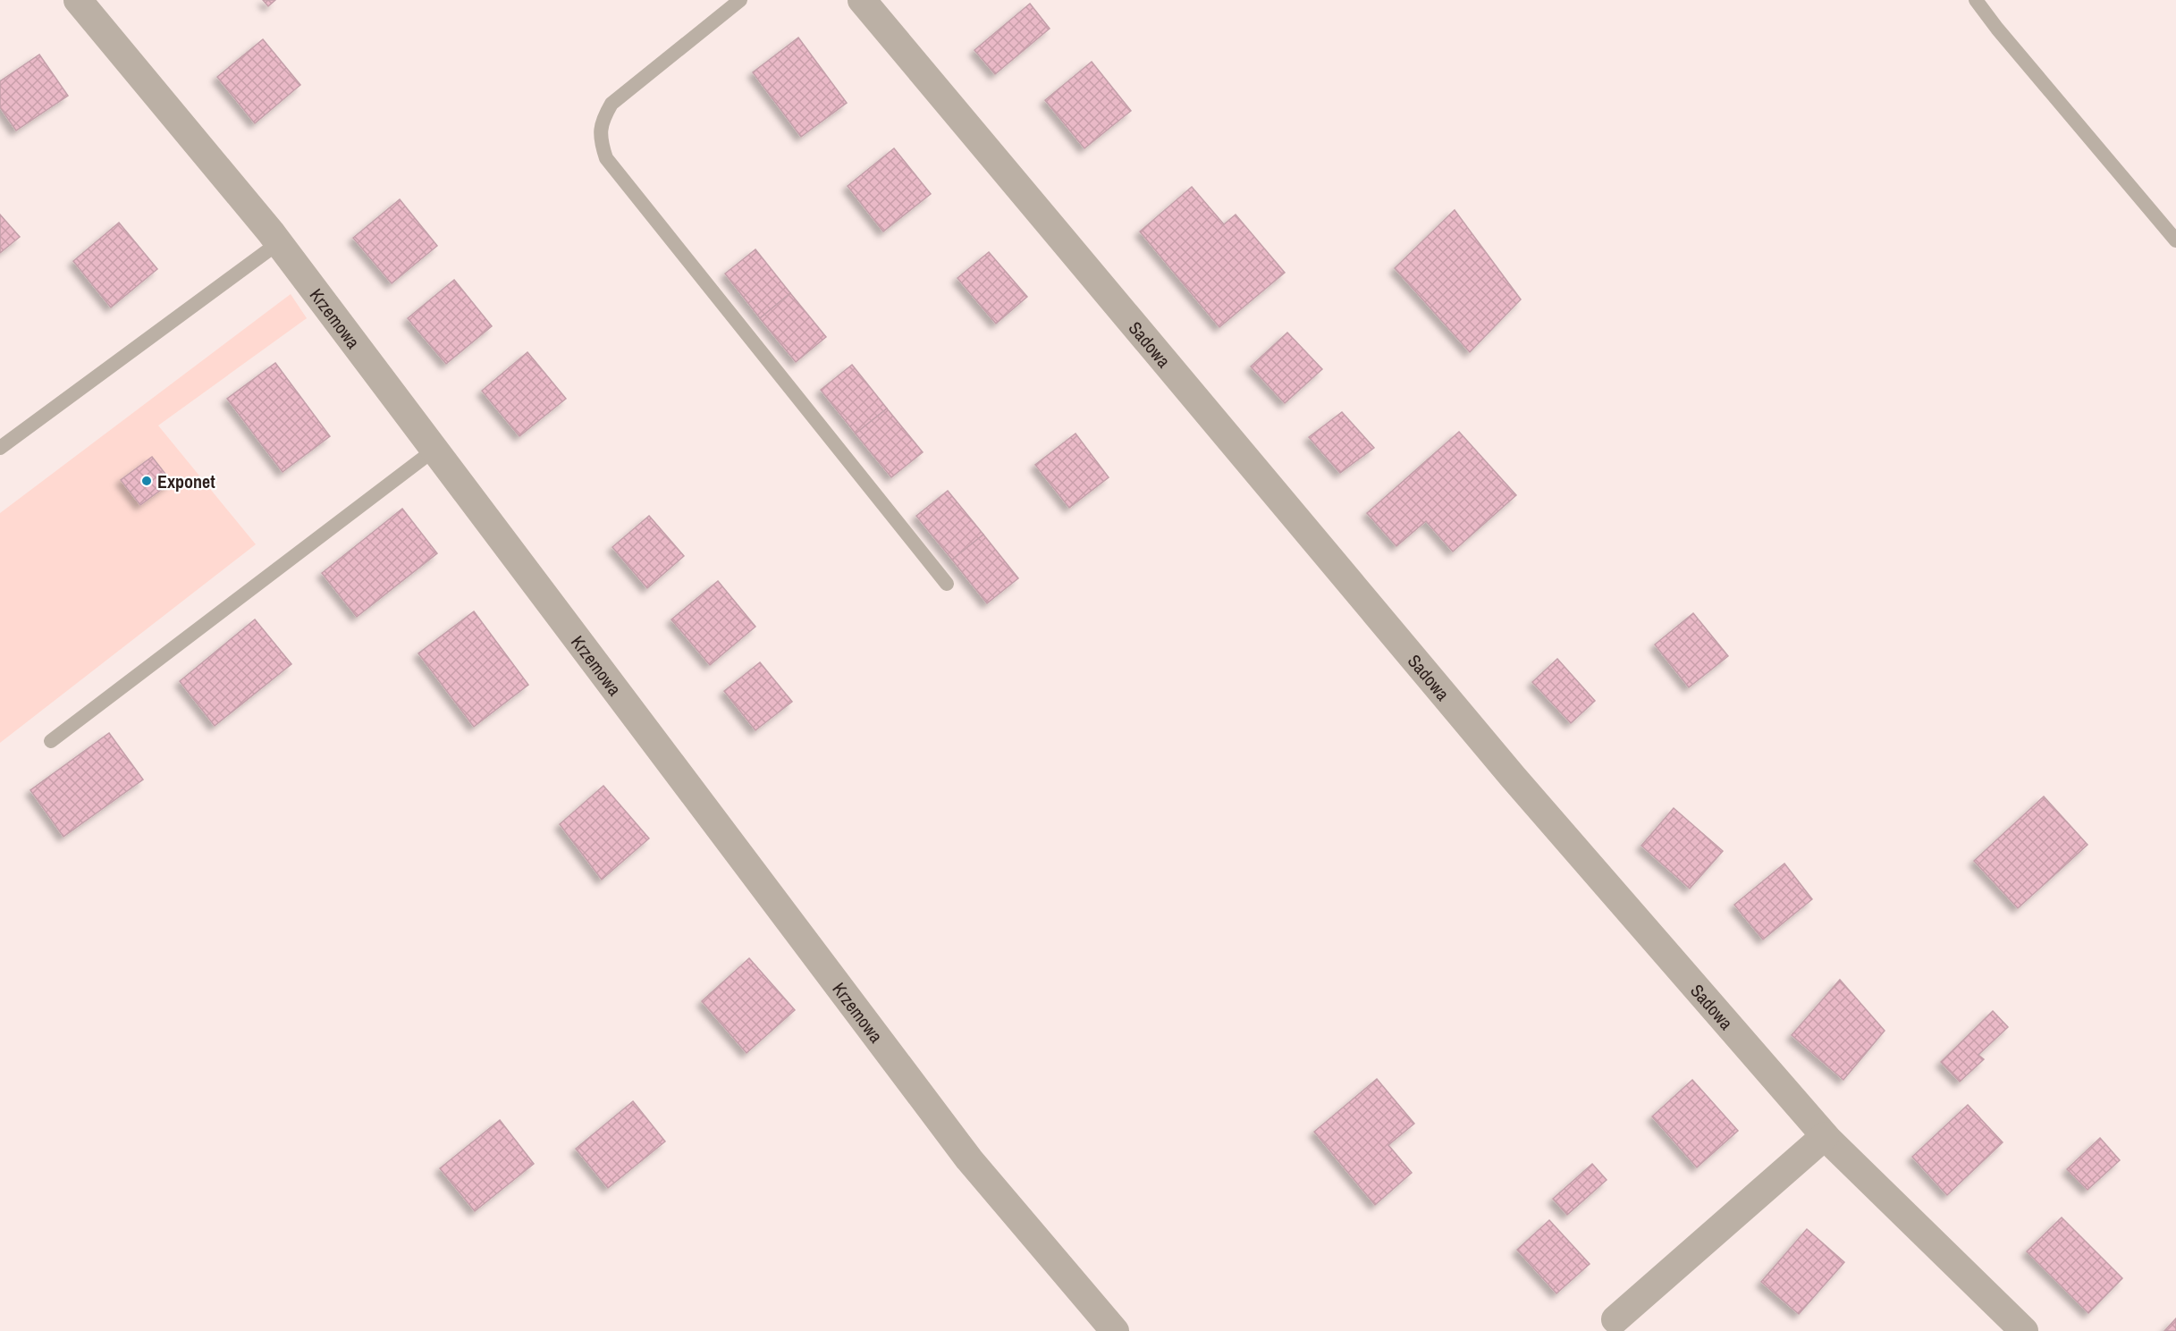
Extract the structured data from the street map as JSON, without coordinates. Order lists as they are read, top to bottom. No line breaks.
{"streets":{"street":["Krzemowa","Sadowa"]},"places":["Exponet"]}
